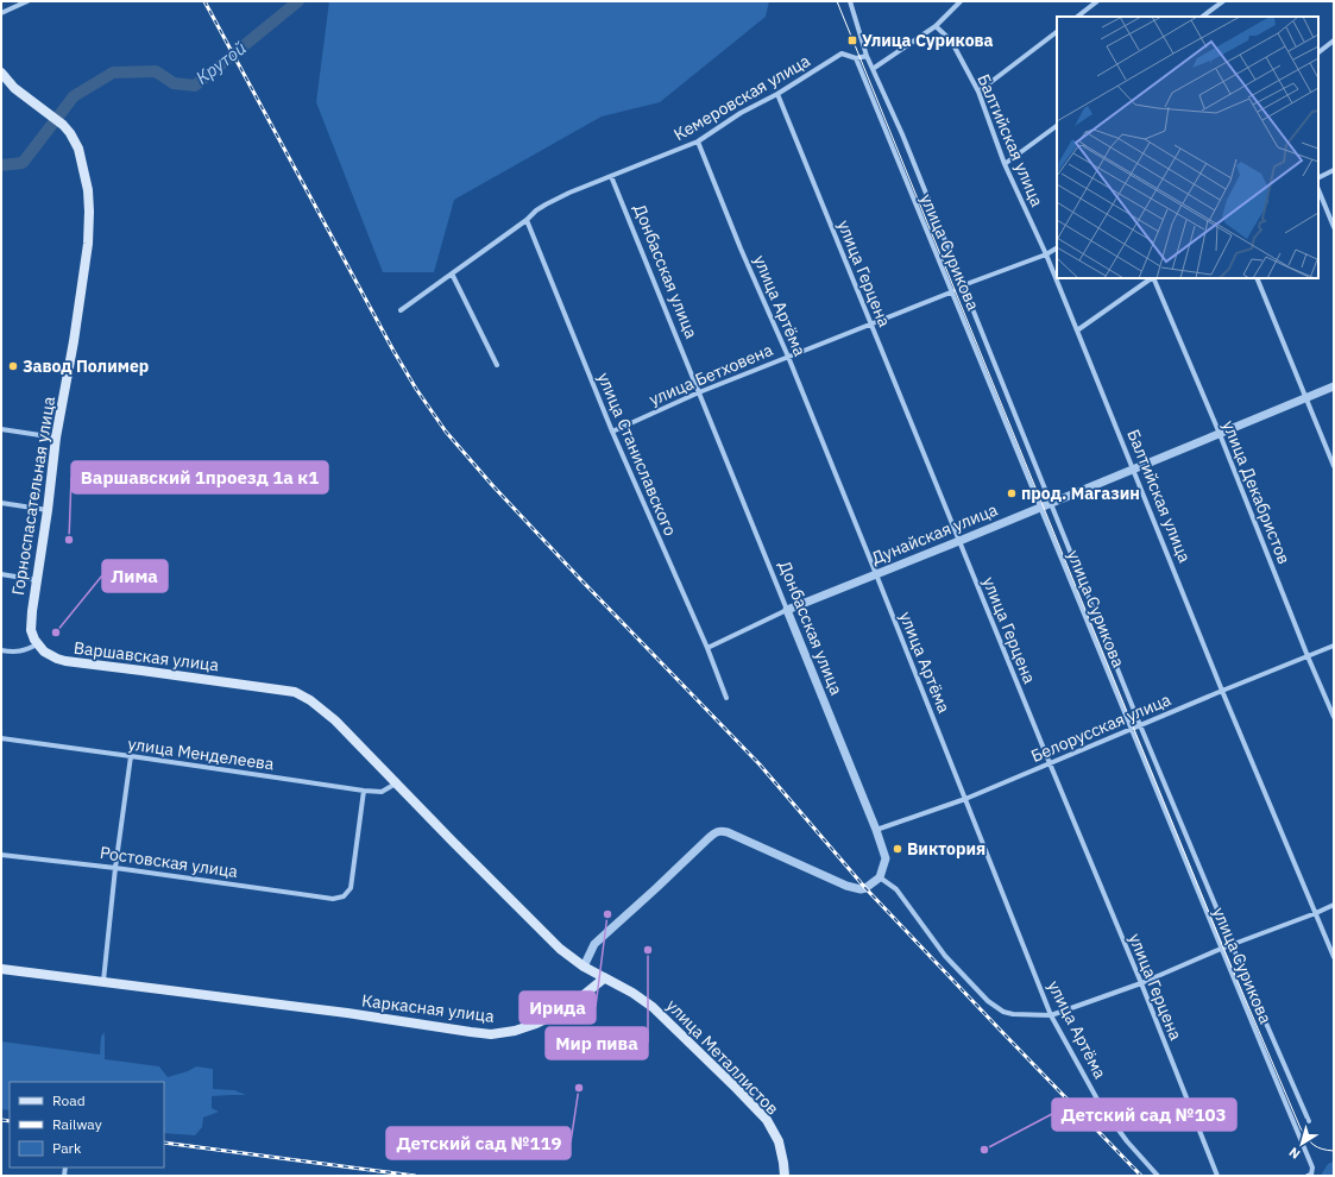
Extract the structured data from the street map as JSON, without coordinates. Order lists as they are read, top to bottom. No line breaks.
{"streets":{"main road":["Горноспасательная улица","Варшавская улица","Каркасная улица","улица Металлистов"],"street":["Кемеровская улица","Балтийская улица","улица Сурикова","Донбасская улица","улица Герцена","улица Артёма","улица Бетховена","улица Станиславского","улица Декабристов","Дунайская улица","Белорусская улица","улица Менделеева","Ростовская улица"]},"crossings":[["Кемеровская улица","улица Сурикова"],["Кемеровская улица","Донбасская улица"],["Кемеровская улица","улица Герцена"],["Кемеровская улица","улица Артёма"],["Кемеровская улица","улица Станиславского"],["Балтийская улица","Дунайская улица"],["Балтийская улица","Белорусская улица"],["улица Сурикова","улица Бетховена"],["улица Сурикова","Дунайская улица"],["улица Сурикова","Белорусская улица"],["Донбасская улица","улица Бетховена"],["Донбасская улица","Дунайская улица"],["Донбасская улица","Белорусская улица"],["улица Герцена","улица Бетховена"],["улица Герцена","Дунайская улица"],["улица Герцена","Белорусская улица"],["улица Артёма","улица Бетховена"],["улица Артёма","Дунайская улица"],["улица Артёма","Белорусская улица"],["улица Бетховена","улица Станиславского"],["улица Станиславского","Дунайская улица"],["улица Декабристов","Дунайская улица"],["улица Декабристов","Белорусская улица"],["Горноспасательная улица","Варшавская улица"],["Варшавская улица","улица Металлистов"],["улица Менделеева","Ростовская улица"],["улица Менделеева","улица Металлистов"],["Каркасная улица","улица Металлистов"]],"water":["Крутой"],"places":{"transit":["Улица Сурикова"],"other":["Завод Полимер","прод. Магазин","Варшавский 1проезд 1а к1","Лима","Виктория","Ирида","Мир пива","Детский сад №119","Детский сад №103"]},"legend":["Road","Railway","Park"],"north":"bottom left"}
